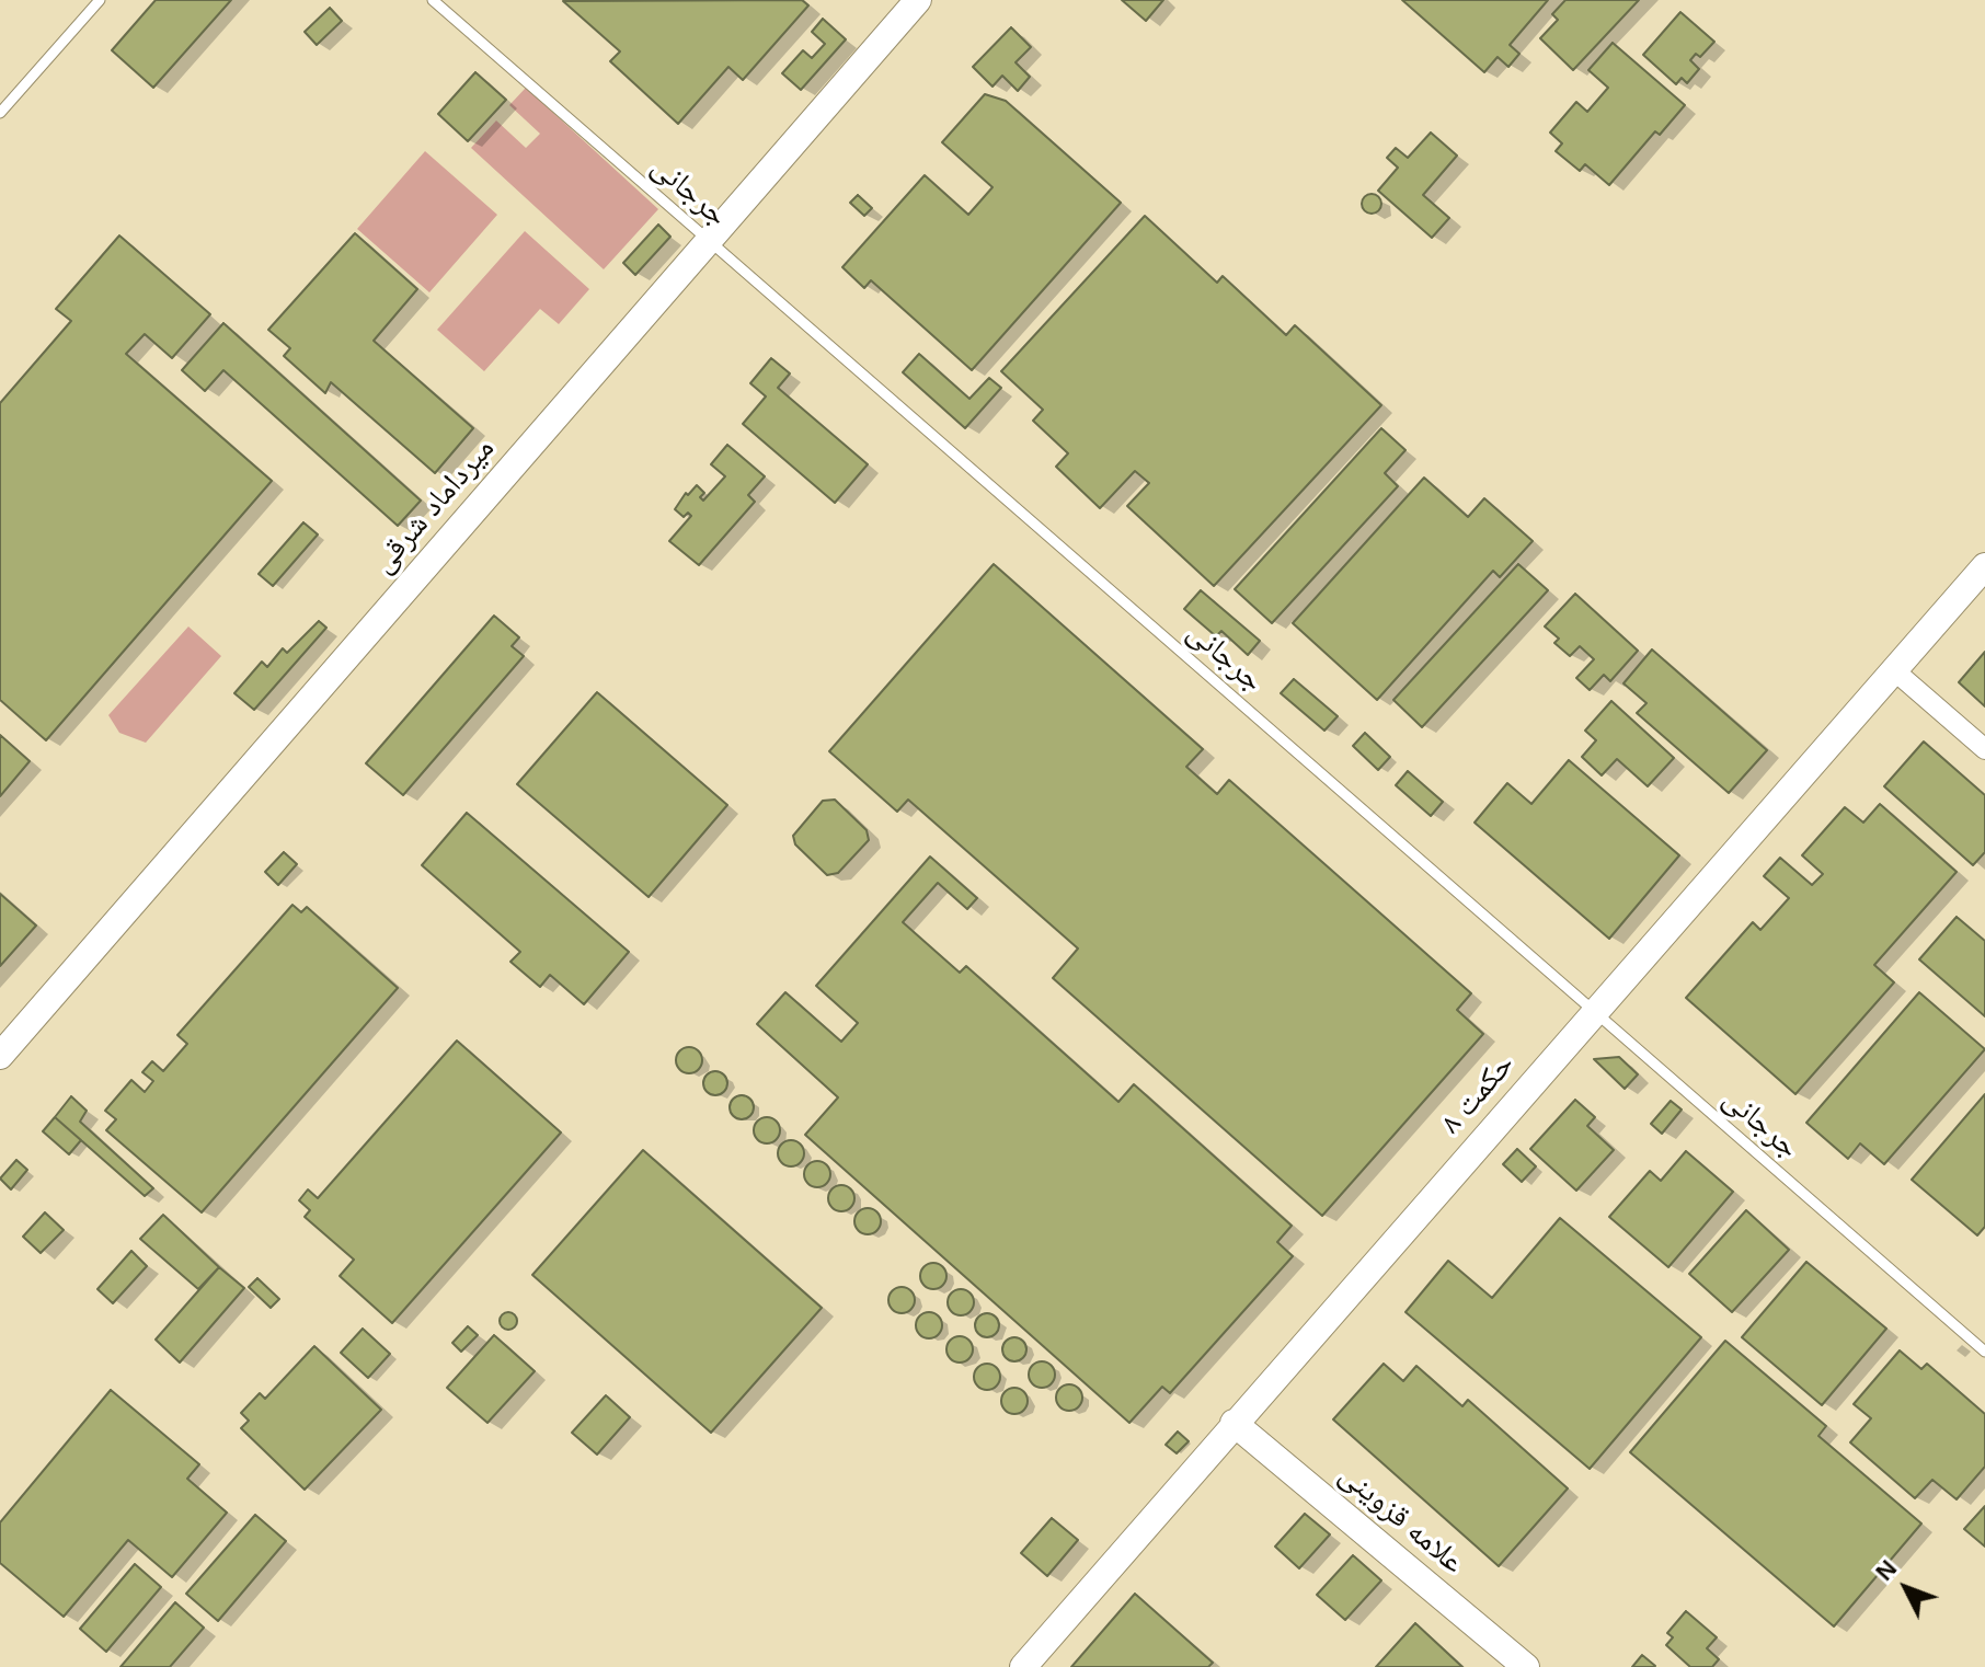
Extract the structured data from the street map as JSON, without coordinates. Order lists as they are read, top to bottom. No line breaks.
{"streets":{"street":["میرداماد شرقی","حکمت ۸","علامه قزوینی"],"lane":["جرجانی"]},"crossings":[["جرجانی","میرداماد شرقی"],["جرجانی","حکمت ۸"],["حکمت ۸","علامه قزوینی"]],"north":"top left"}
